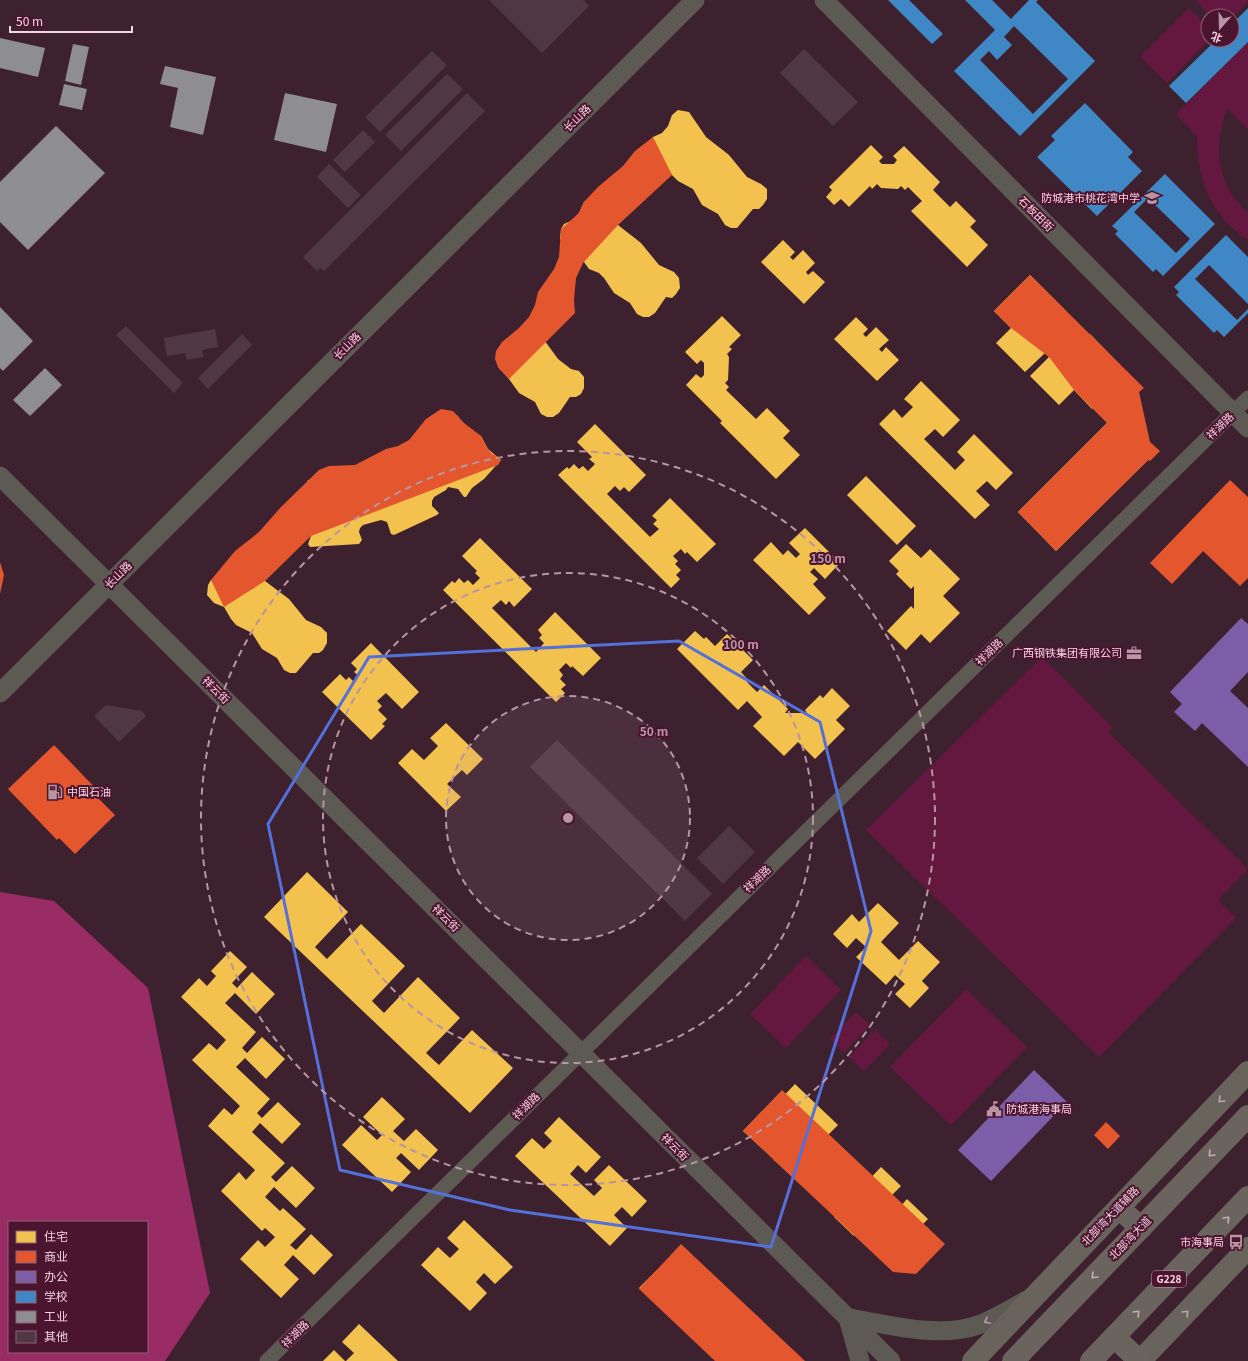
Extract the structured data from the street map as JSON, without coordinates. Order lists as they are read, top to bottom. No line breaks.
{"streets":{"highway":["北部湾大道","G228"],"main road":["北部湾大道辅路"],"street":["长山路","石板田街","祥湖路","祥云街"]},"crossings":[["长山路","祥云街"],["石板田街","祥湖路"],["祥湖路","祥云街"]],"places":{"school or university":["防城港市桃花湾中学"],"office":["广西钢铁集团有限公司"],"fuel station":["中国石油"],"public building":["防城港海事局"],"bus stop":["市海事局"]},"legend":["住宅","商业","办公","学校","工业","其他"],"scale_bar":"50 m","north":"bottom","rings":["150 m","100 m","50 m"]}
